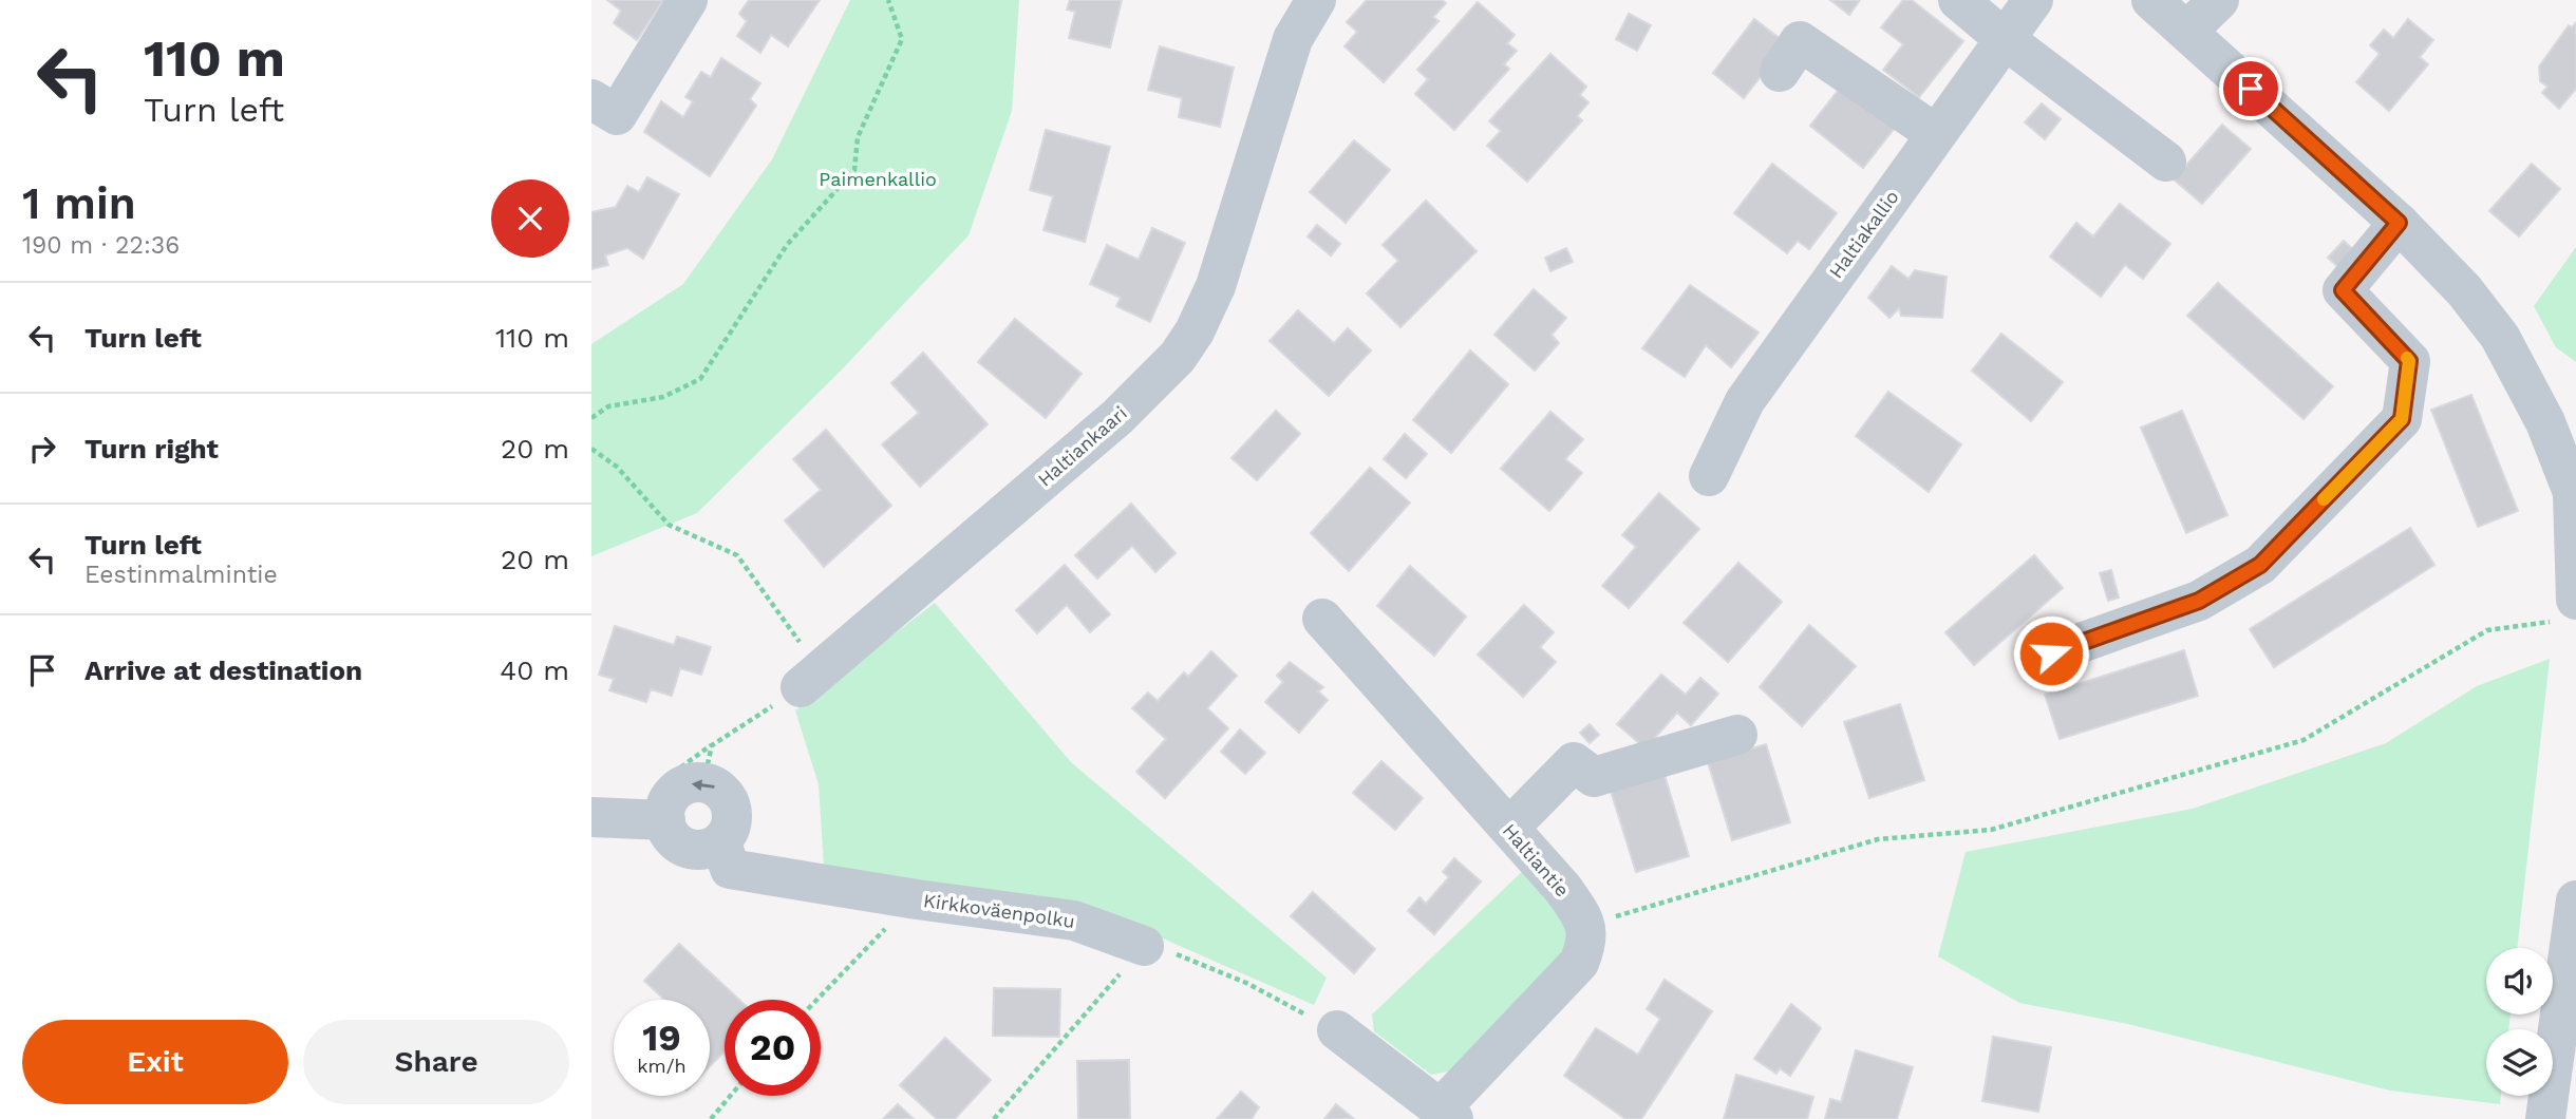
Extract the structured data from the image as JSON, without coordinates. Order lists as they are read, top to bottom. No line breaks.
{"streets":{"street":["Haltiakallio","Haltiankaari","Haltiantie","Kirkkoväenpolku"]},"parks":["Paimenkallio"],"page":{"turn":["110 m","Turn left"],"heading":["1 min","190 m · 22:36"],"list":[{"name":"Turn left","value":"110 m"},{"name":"Turn right","value":"20 m"},{"name":"Turn left","note":"Eestinmalmintie","value":"20 m"},{"name":"Arrive at destination","value":"40 m"}],"speed":"19 km/h","limit":"20","buttons":["Exit","Share"]}}
